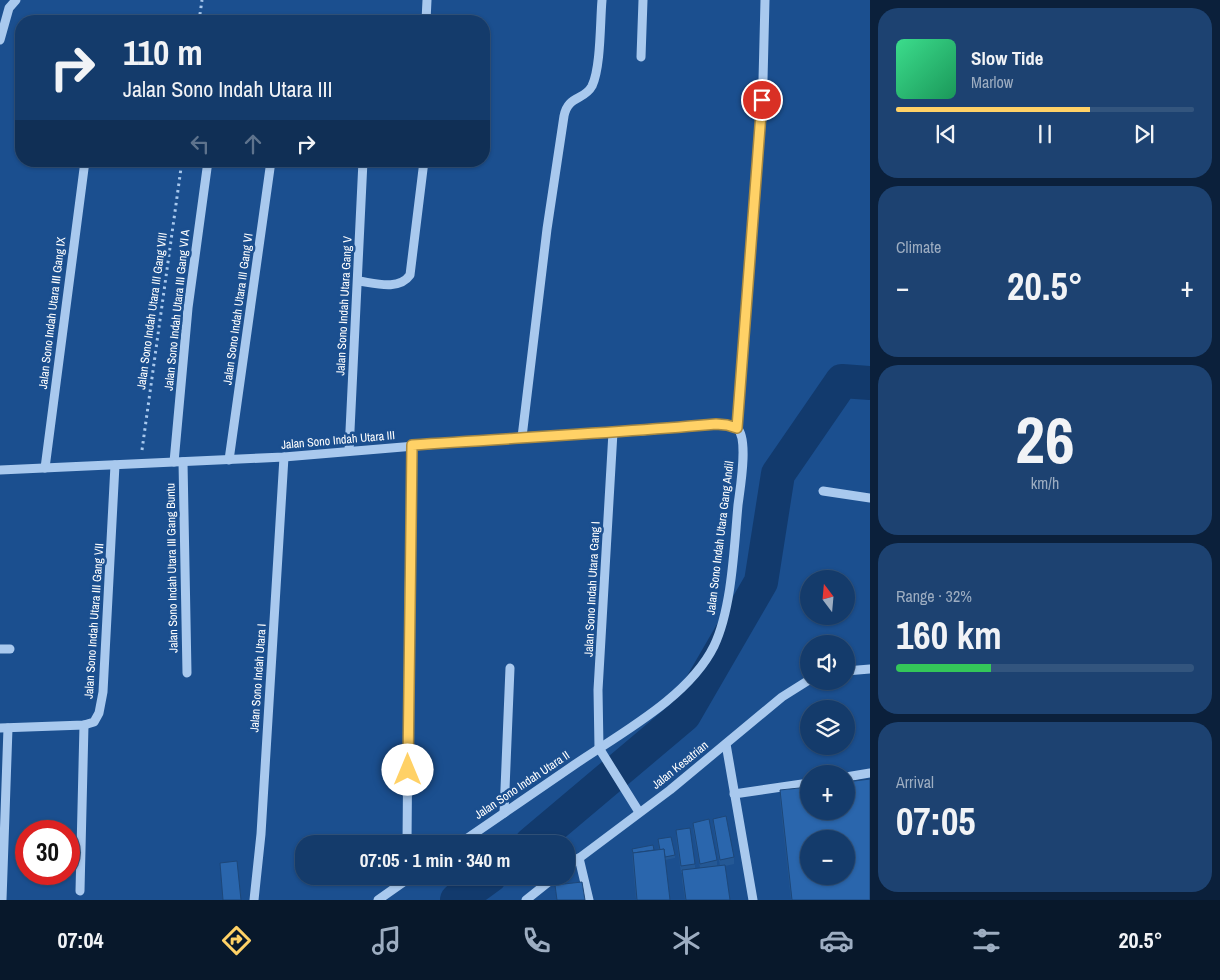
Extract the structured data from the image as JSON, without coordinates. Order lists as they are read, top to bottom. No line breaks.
{"streets":{"street":["Jalan Sono Indah Utara Gang V","Jalan Sono Indah Utara III Gang VI","Jalan Sono Indah Utara III Gang VI A","Jalan Sono Indah Utara III Gang IX","Jalan Sono Indah Utara III","Jalan Sono Indah Utara Gang Andil","Jalan Sono Indah Utara III Gang Buntu","Jalan Sono Indah Utara Gang I","Jalan Sono Indah Utara III Gang VII","Jalan Sono Indah Utara I","Jalan Kesatrian","Jalan Sono Indah Utara II"],"path":["Jalan Sono Indah Utara III Gang VIII"]},"crossings":[["Jalan Sono Indah Utara Gang V","Jalan Sono Indah Utara III"],["Jalan Sono Indah Utara III Gang VI","Jalan Sono Indah Utara III"],["Jalan Sono Indah Utara III Gang VI A","Jalan Sono Indah Utara III"],["Jalan Sono Indah Utara III Gang VI A","Jalan Sono Indah Utara III Gang Buntu"],["Jalan Sono Indah Utara III Gang VIII","Jalan Sono Indah Utara III"],["Jalan Sono Indah Utara III Gang IX","Jalan Sono Indah Utara III"],["Jalan Sono Indah Utara III","Jalan Sono Indah Utara Gang Andil"],["Jalan Sono Indah Utara III","Jalan Sono Indah Utara III Gang Buntu"],["Jalan Sono Indah Utara III","Jalan Sono Indah Utara Gang I"],["Jalan Sono Indah Utara III","Jalan Sono Indah Utara III Gang VII"],["Jalan Sono Indah Utara III","Jalan Sono Indah Utara I"],["Jalan Sono Indah Utara Gang Andil","Jalan Sono Indah Utara Gang I"],["Jalan Sono Indah Utara Gang Andil","Jalan Sono Indah Utara II"],["Jalan Sono Indah Utara Gang I","Jalan Sono Indah Utara II"]],"north":"top","page":{"turn":["110 m","Jalan Sono Indah Utara III"],"song":["Slow Tide","Marlow"],"tile":["Climate",["26","km/h"],["Range · 32%","160 km"],["Arrival","07:05"]],"heat":["−","20.5°","+"],"map_buttons":["+","−"],"limit":"30","trip":"07:05 · 1 min · 340 m","tabs":["07:04","20.5°"]}}
